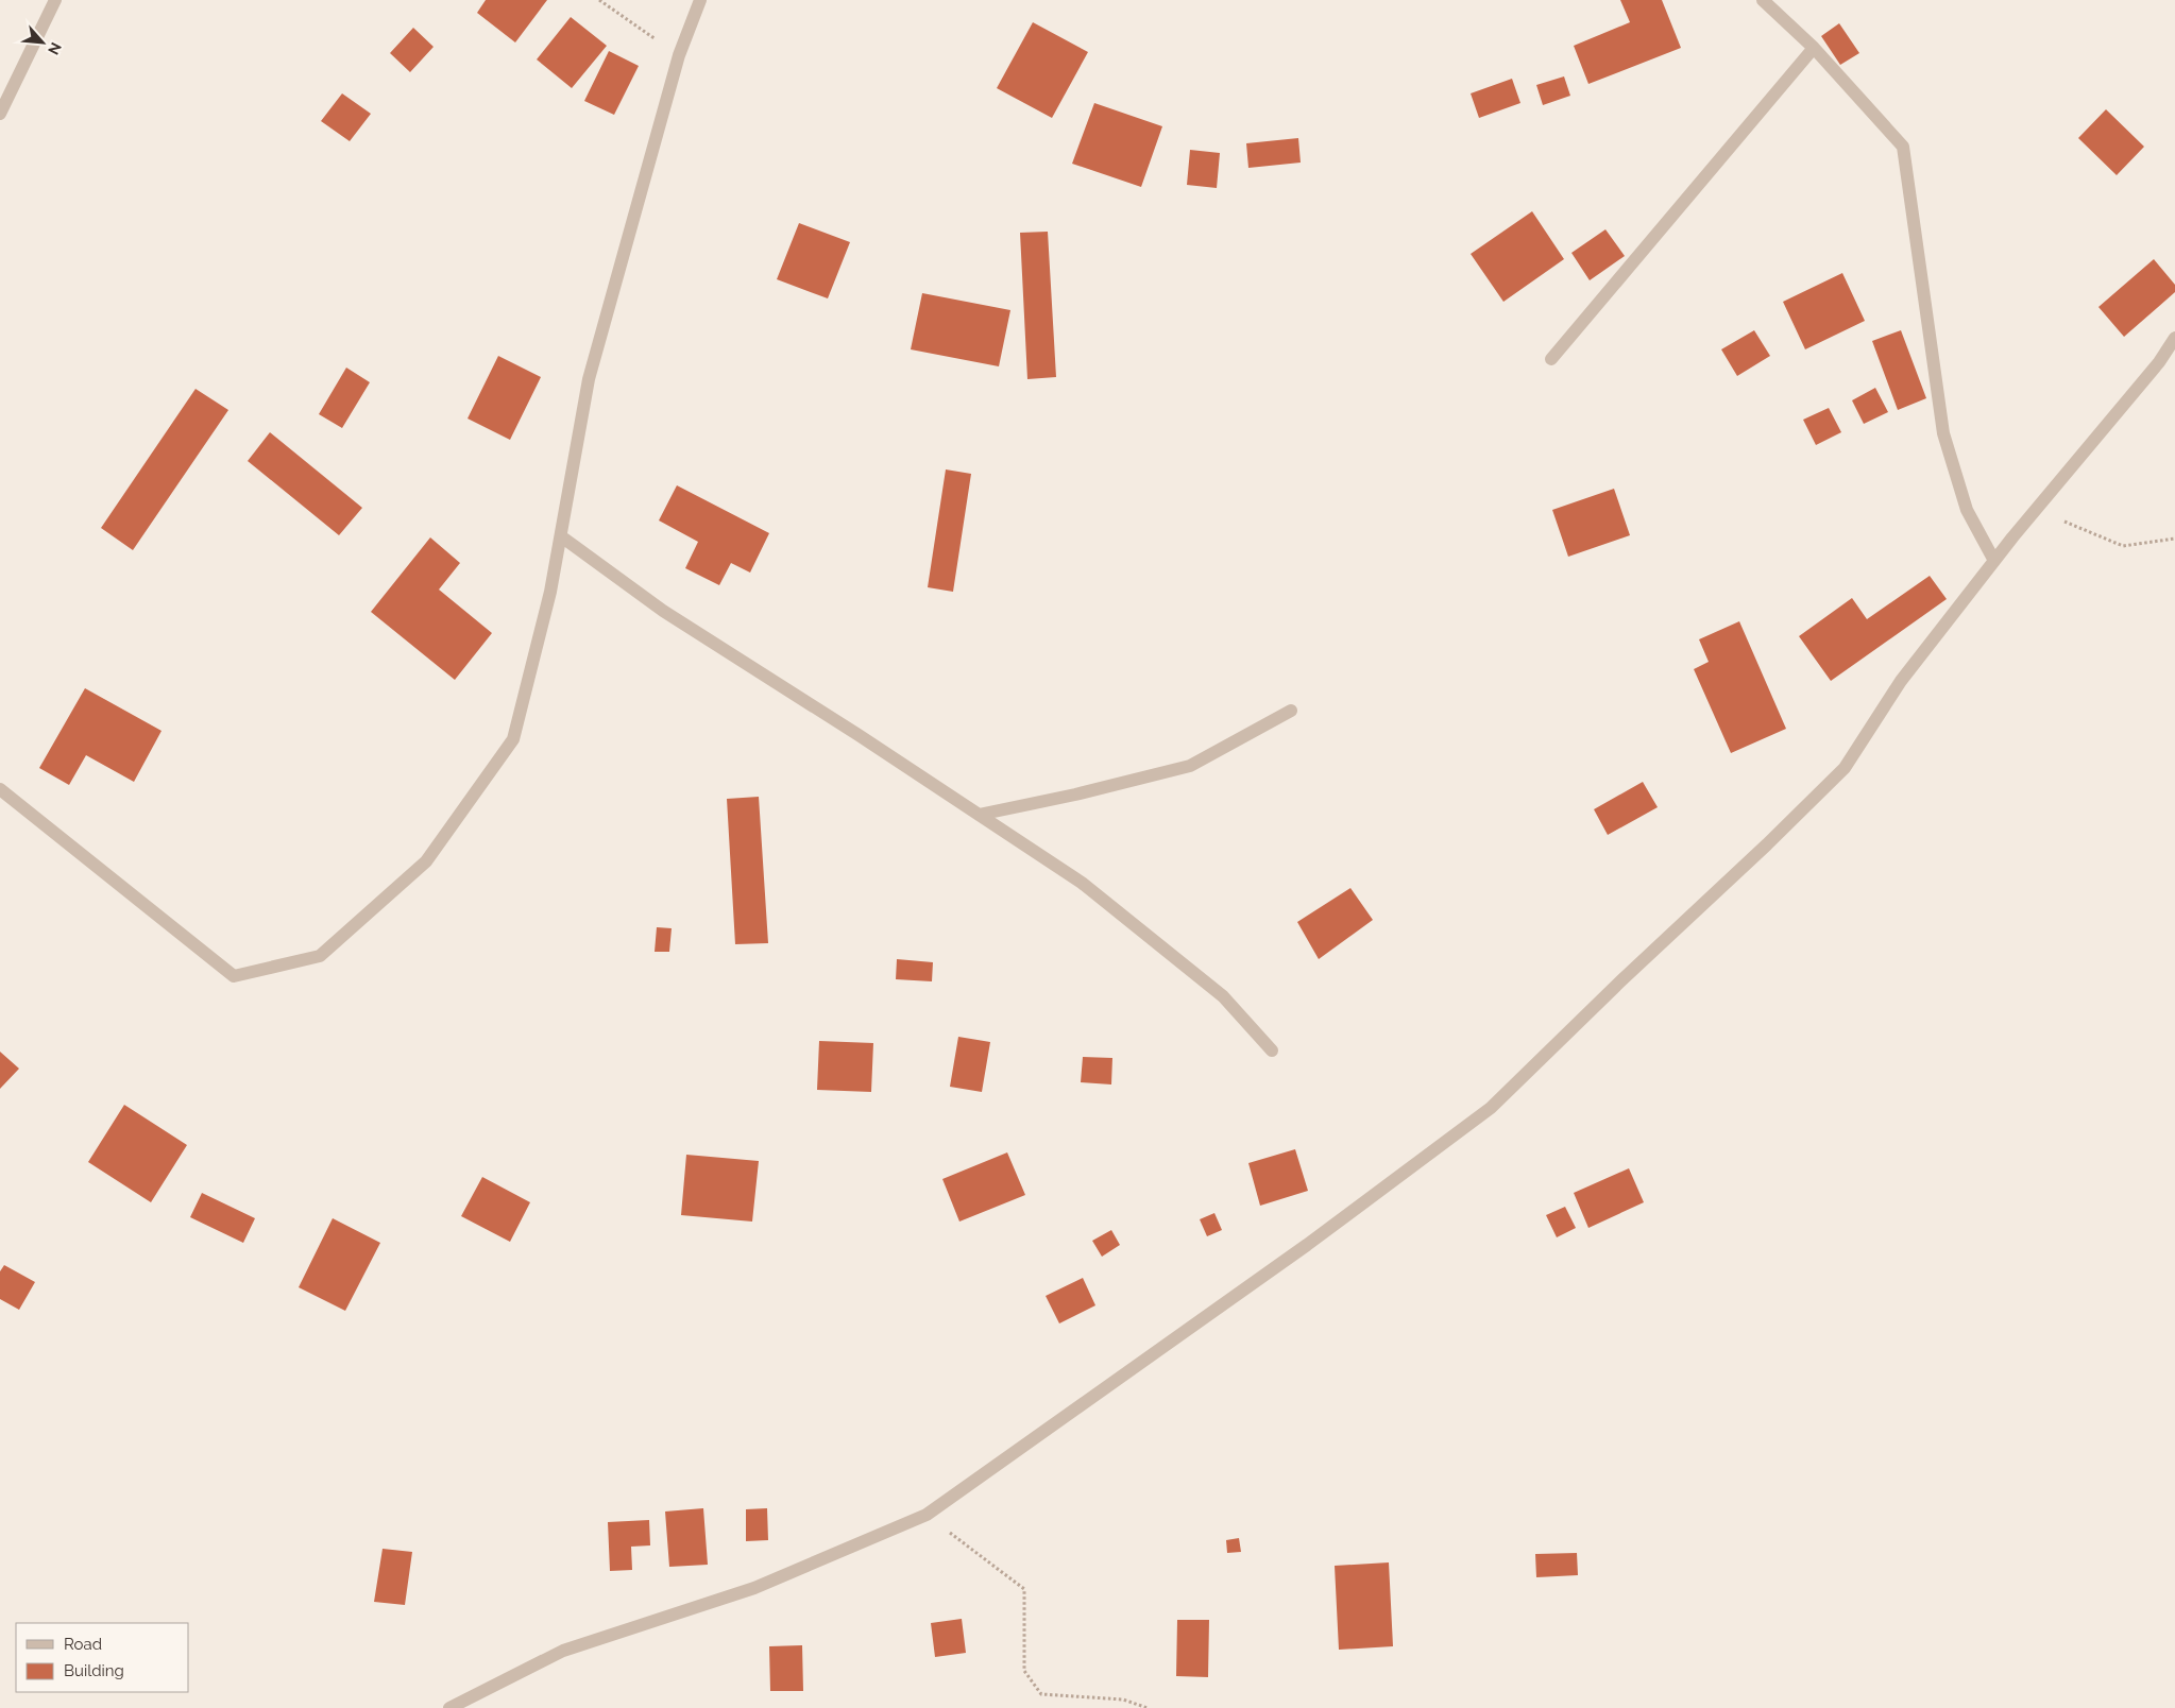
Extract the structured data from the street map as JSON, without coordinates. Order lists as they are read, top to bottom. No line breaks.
{"legend":["Road","Building"],"north":"bottom right"}
